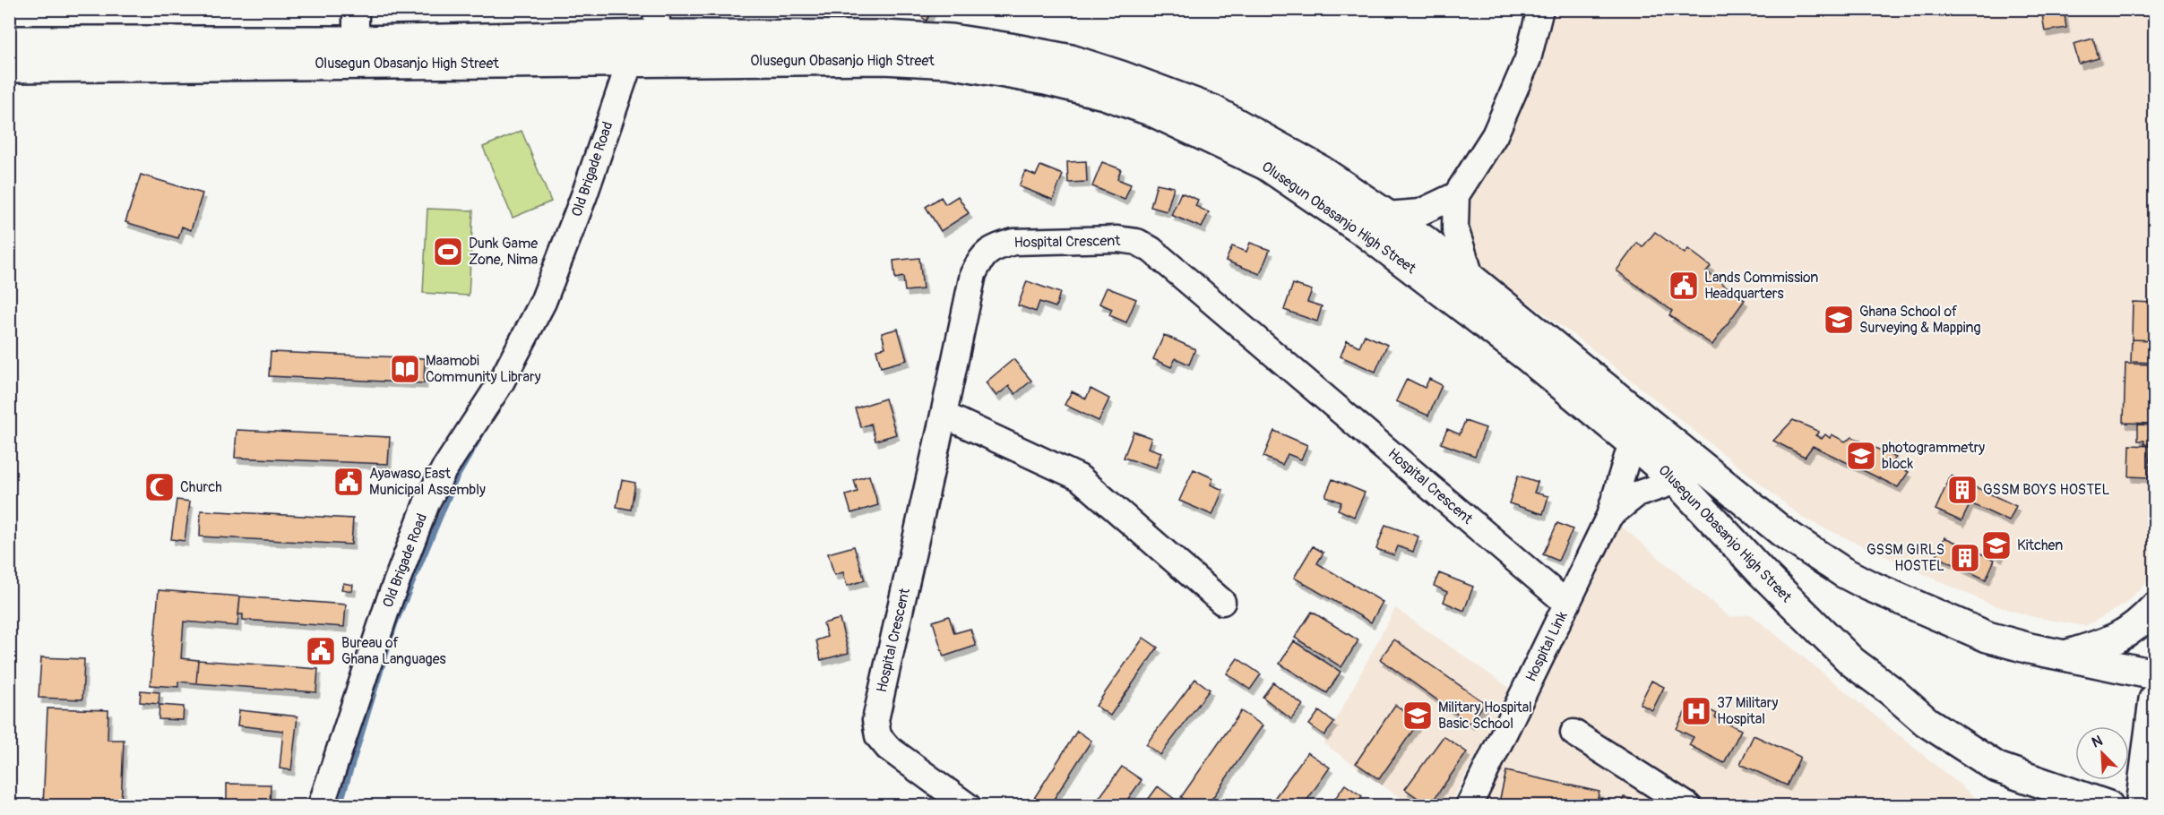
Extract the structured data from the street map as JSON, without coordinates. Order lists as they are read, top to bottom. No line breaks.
{"streets":{"main road":["Olusegun Obasanjo High Street"],"street":["Old Brigade Road","Hospital Crescent","Hospital Link"]},"crossings":[["Olusegun Obasanjo High Street","Old Brigade Road"],["Olusegun Obasanjo High Street","Hospital Link"],["Hospital Crescent","Hospital Link"]],"places":{"sports":["Dunk Game Zone, Nima"],"public building":["Lands Commission Headquarters","Ayawaso East Municipal Assembly","Bureau of Ghana Languages"],"school or university":["Ghana School of Surveying & Mapping","photogrammetry block","Kitchen","Military Hospital Basic School"],"library":["Maamobi Community Library"],"mosque":["Church"],"building":["GSSM BOYS HOSTEL","GSSM GIRLS HOSTEL"],"hospital":["37 Military Hospital"]},"north":"top left"}
